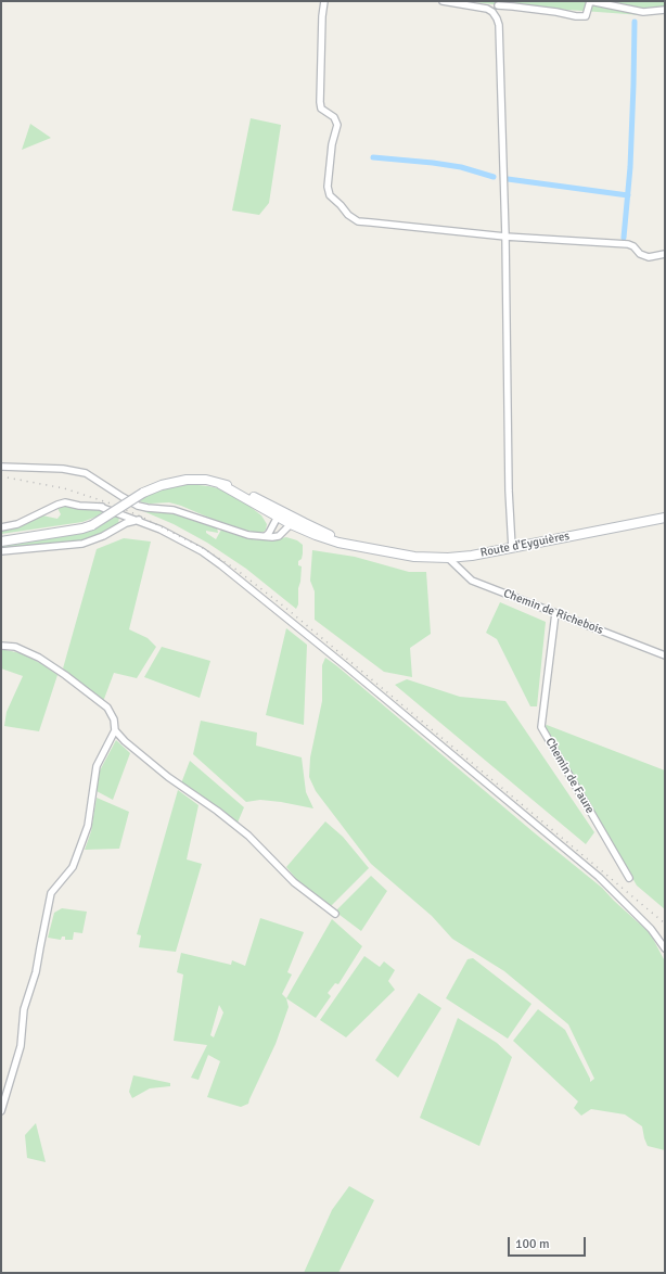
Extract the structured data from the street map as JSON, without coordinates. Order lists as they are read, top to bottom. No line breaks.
{"streets":{"main road":["Route d'Eyguières"],"street":["Chemin de Richebois","Chemin de Faure"]},"crossings":[["Route d'Eyguières","Chemin de Richebois"],["Chemin de Richebois","Chemin de Faure"]],"scale_bar":"100 m"}
